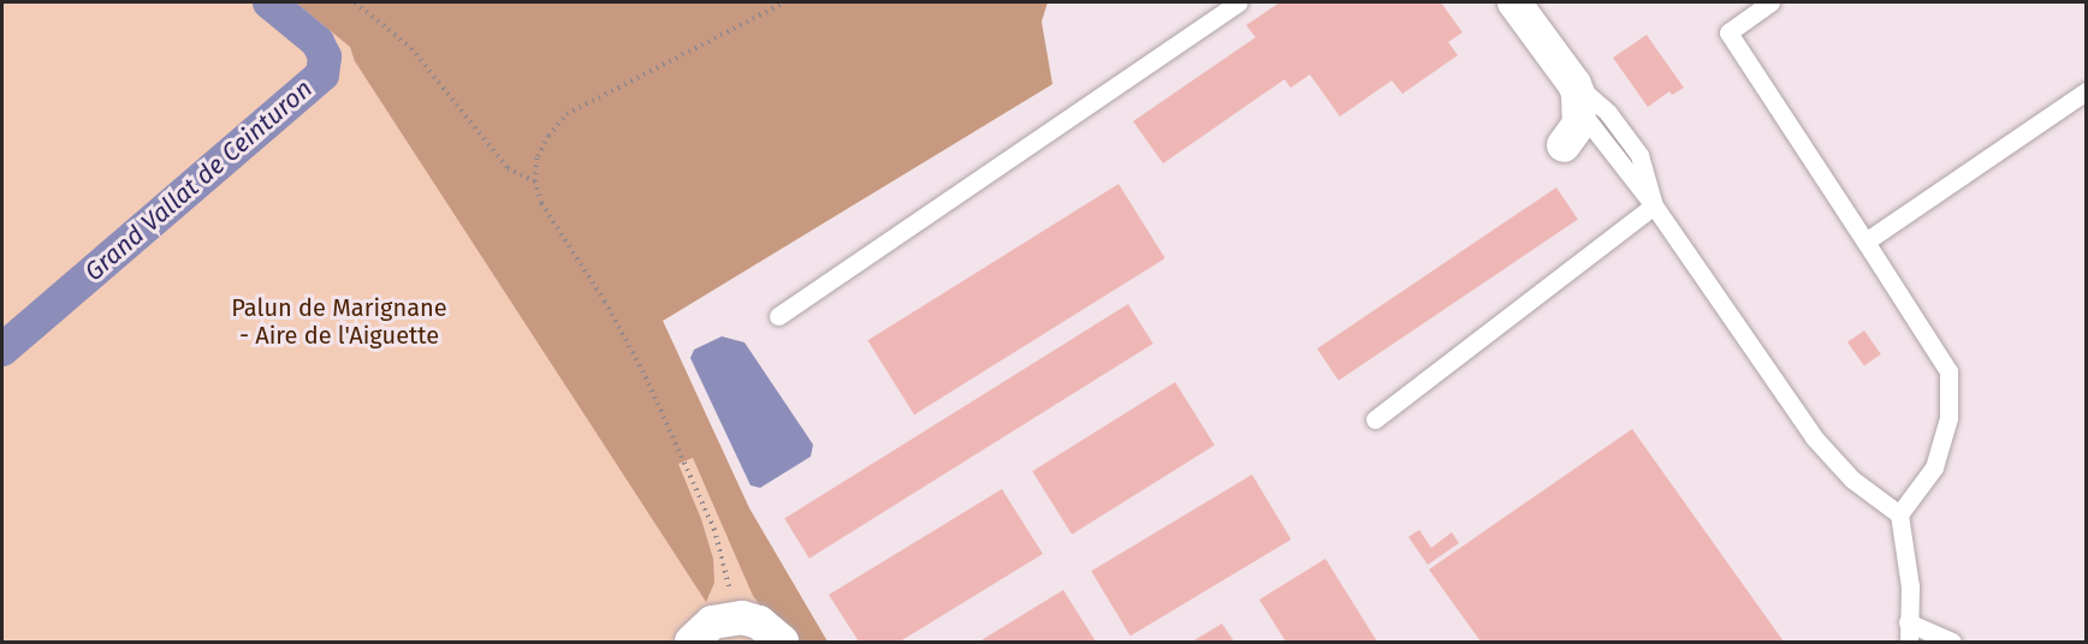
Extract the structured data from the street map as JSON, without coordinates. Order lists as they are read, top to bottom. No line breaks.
{"water":["Grand Vallat de Ceinturon"],"parks":["Palun de Marignane - Aire de l'Aiguette"]}
